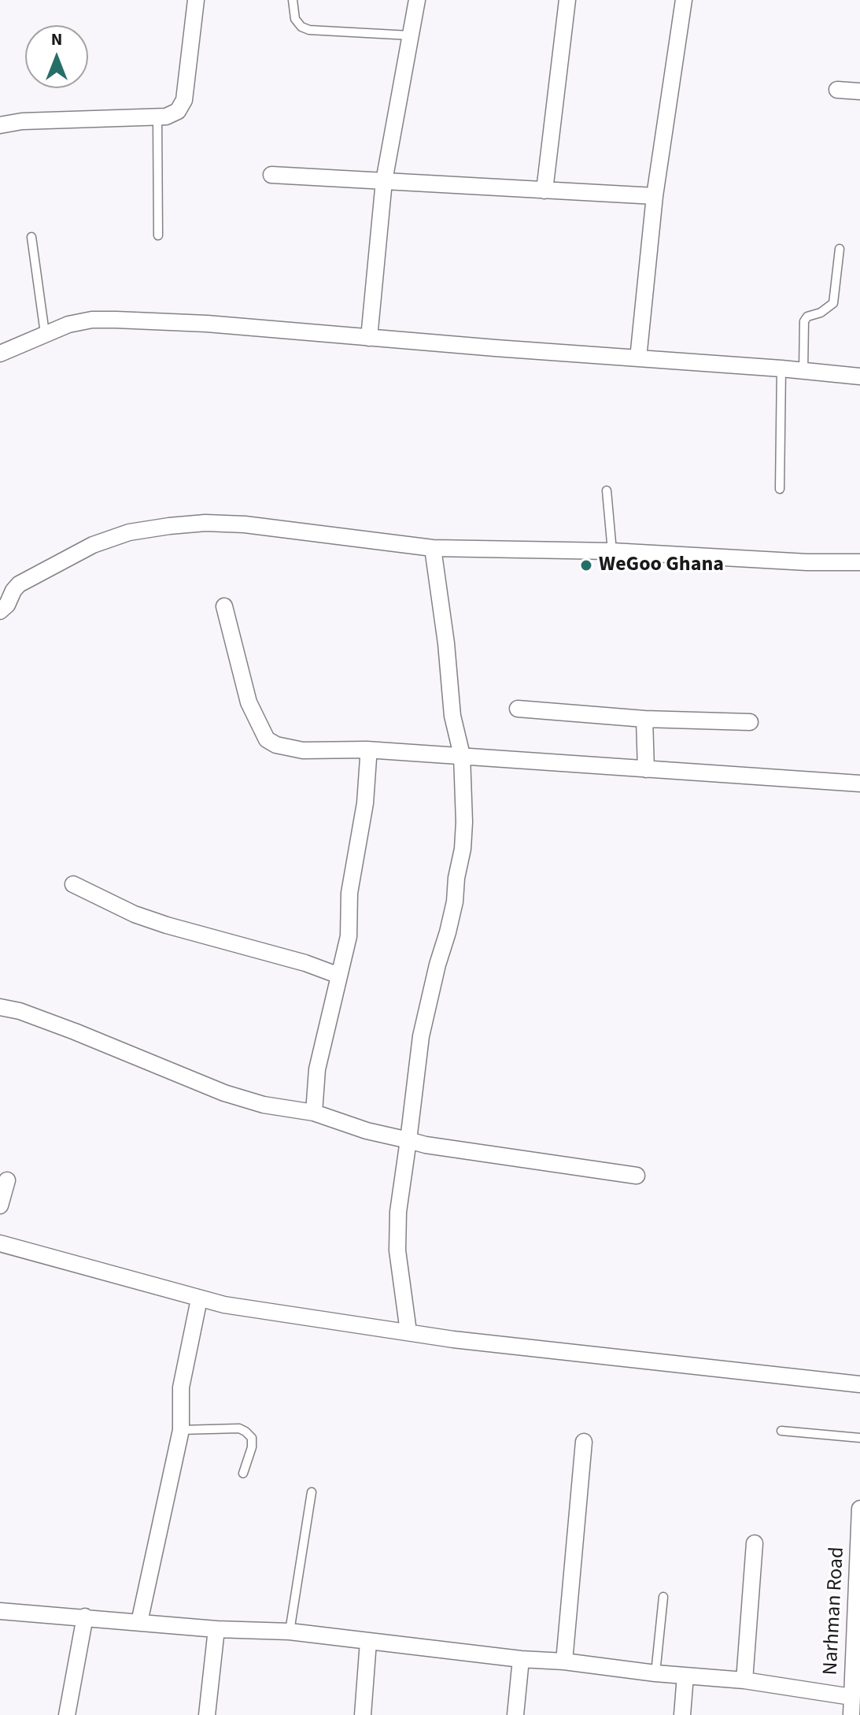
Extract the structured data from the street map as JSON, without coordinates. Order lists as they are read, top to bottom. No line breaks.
{"streets":{"street":["Narhman Road"]},"places":["WeGoo Ghana"],"north":"top"}
